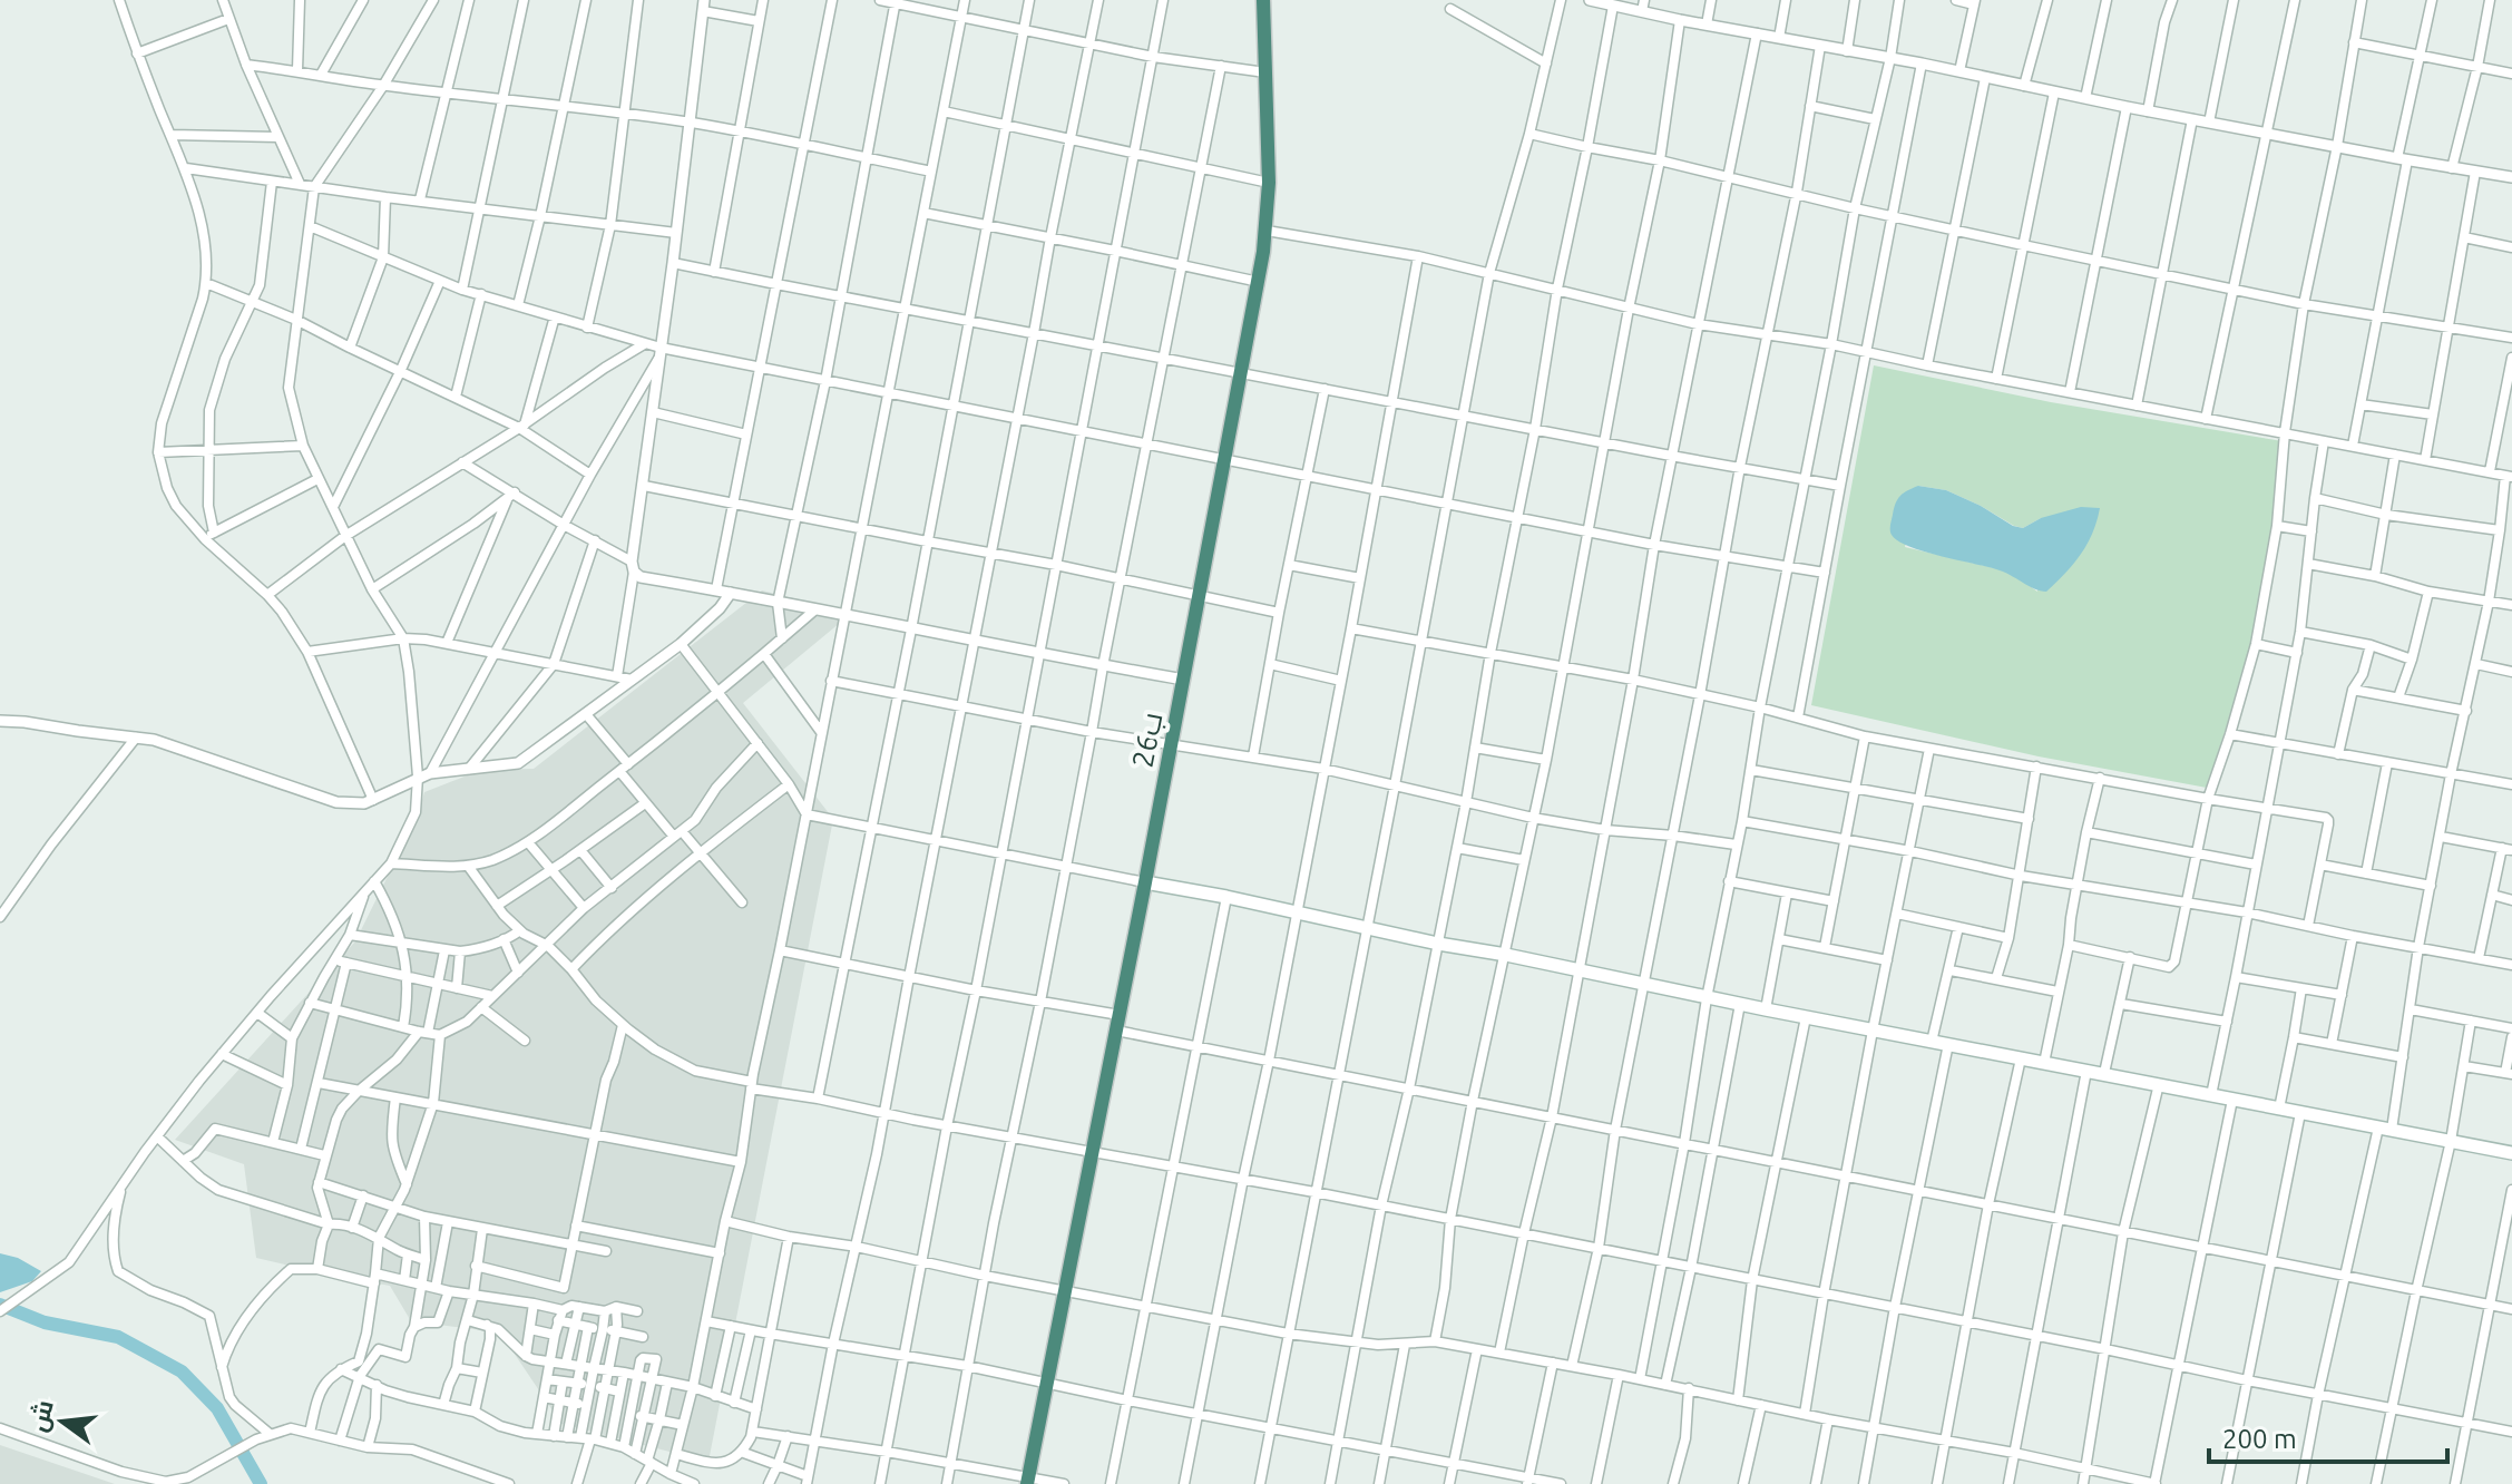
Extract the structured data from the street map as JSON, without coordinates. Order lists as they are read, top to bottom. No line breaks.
{"streets":{"highway":["26ب"]},"scale_bar":"200 m","north":"left"}
